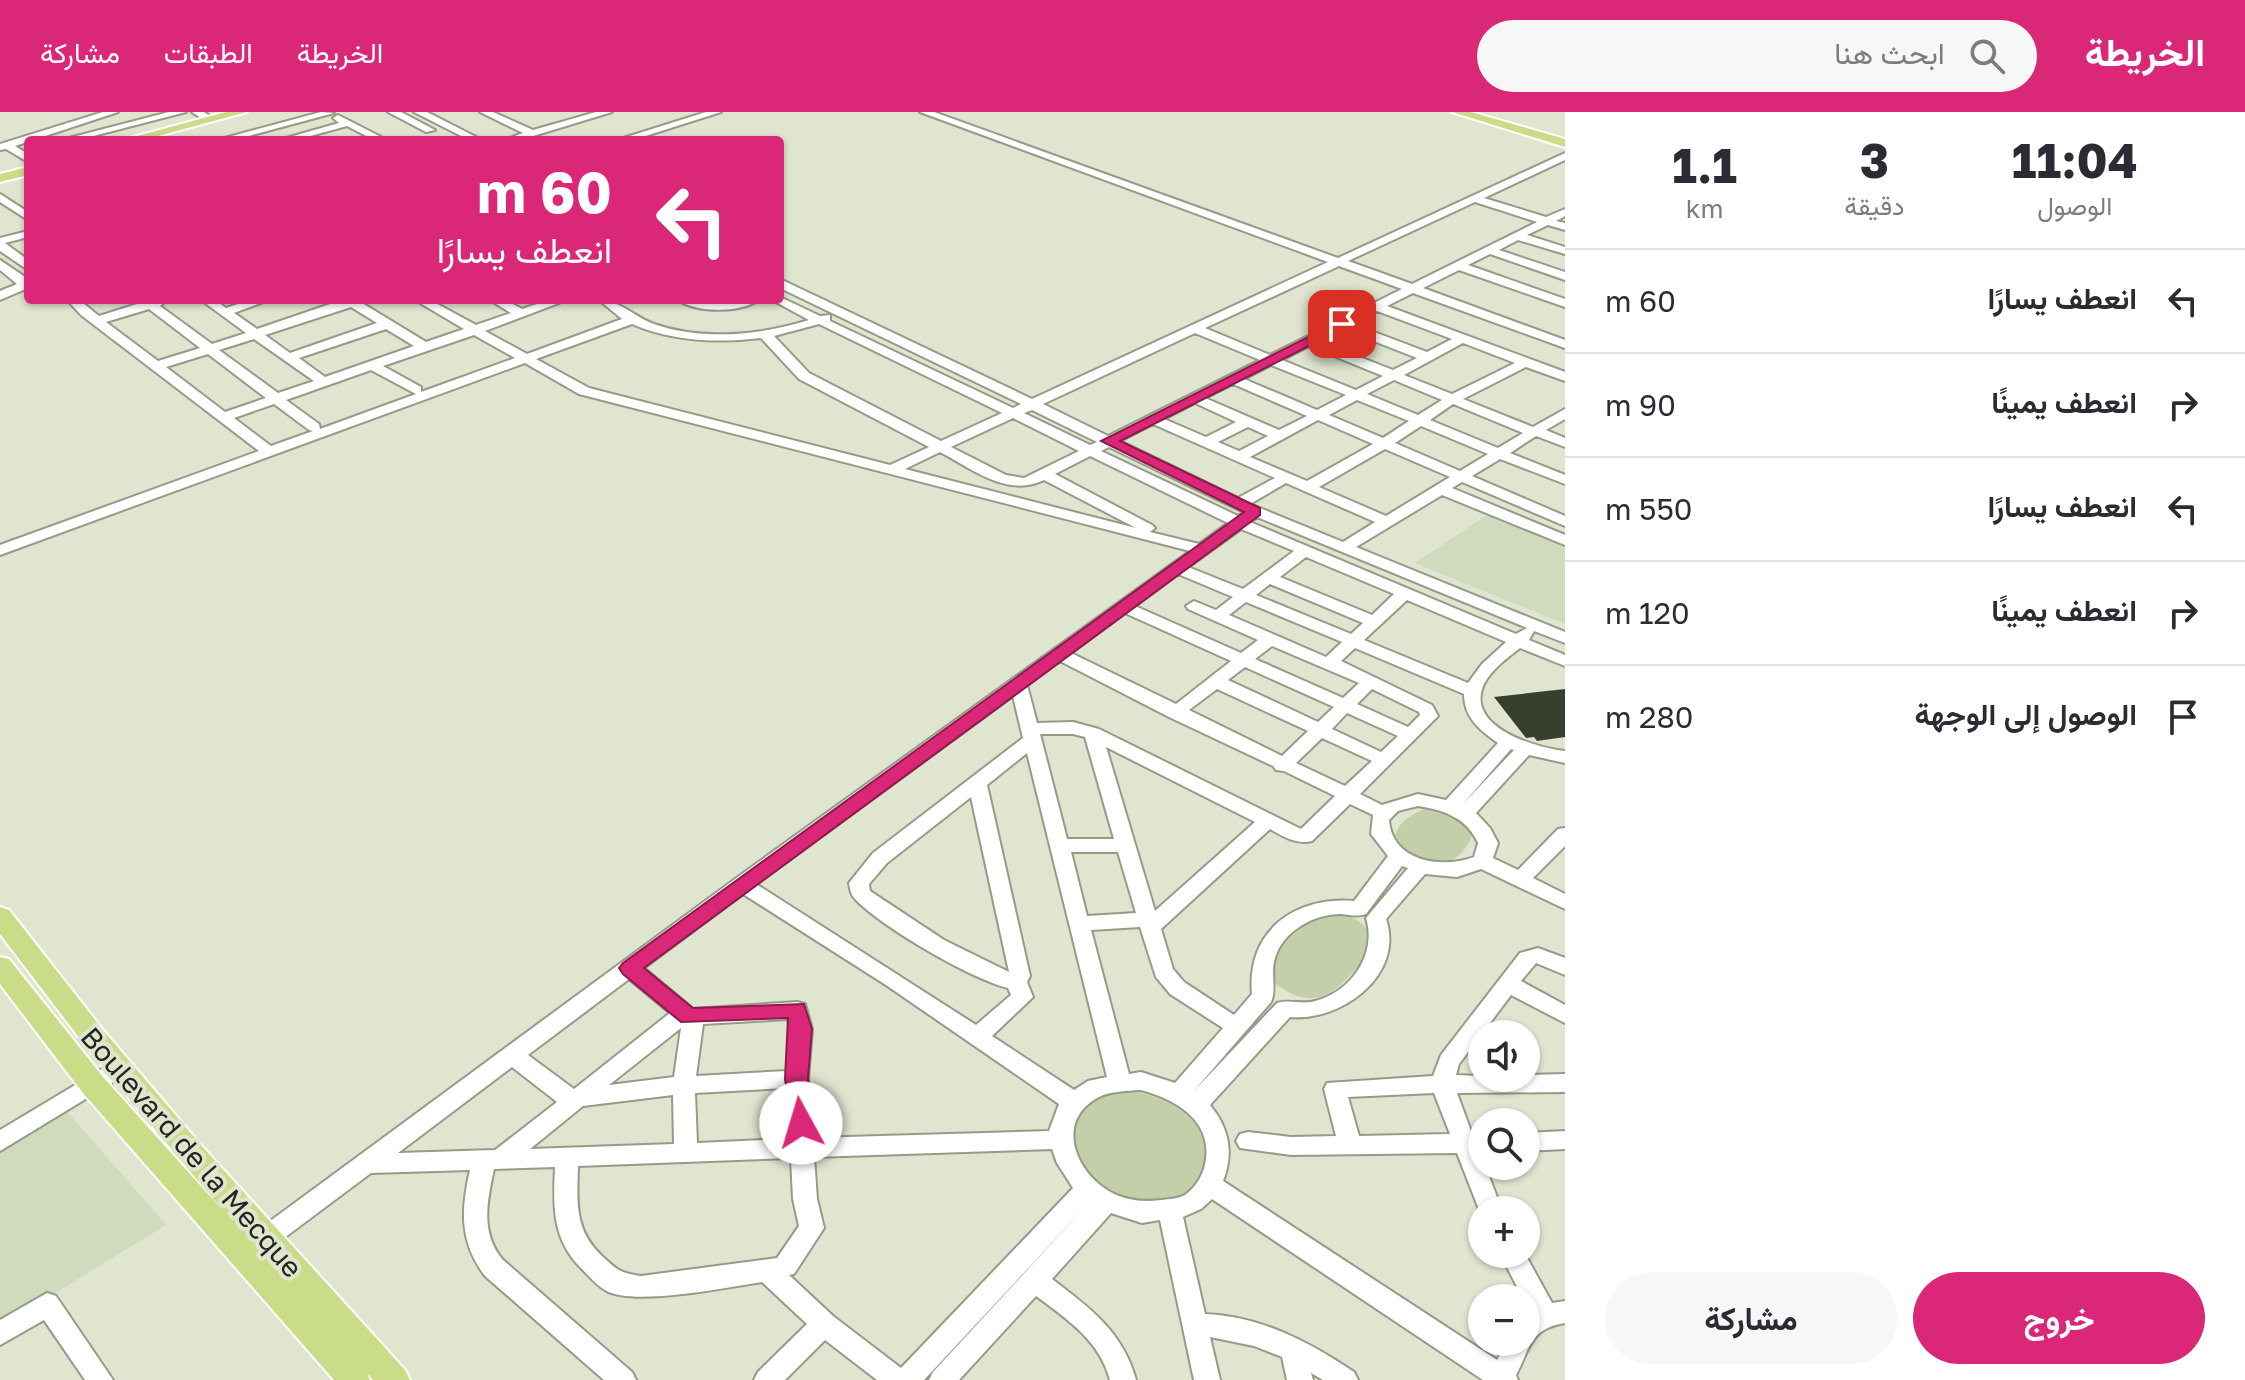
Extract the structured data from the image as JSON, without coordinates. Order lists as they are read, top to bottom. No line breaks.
{"streets":{"main road":["Boulevard de la Mecque"]},"page":{"header":"الخريطة","search":"ابحث هنا","nav":["الخريطة","الطبقات","مشاركة"],"eta":["11:04","الوصول","3","دقيقة","1.1","km"],"turn":["60 m","انعطف يسارًا"],"list":[{"name":"انعطف يسارًا","value":"60 m"},{"name":"انعطف يمينًا","value":"90 m"},{"name":"انعطف يسارًا","value":"550 m"},{"name":"انعطف يمينًا","value":"120 m"},{"name":"الوصول إلى الوجهة","value":"280 m"}],"map_buttons":["+","−"],"buttons":["خروج","مشاركة"]}}
